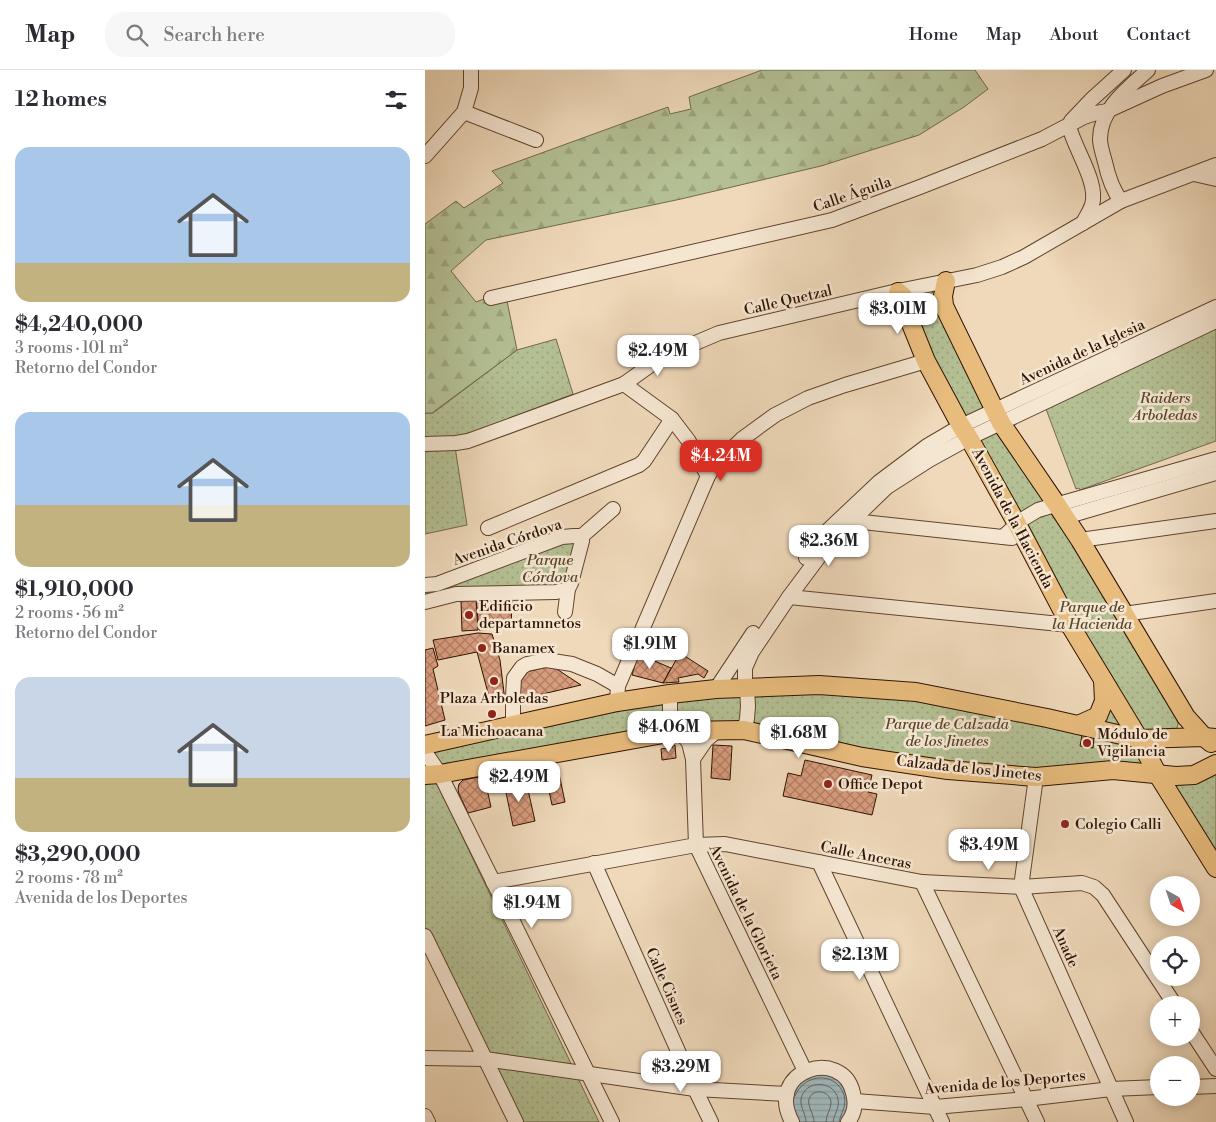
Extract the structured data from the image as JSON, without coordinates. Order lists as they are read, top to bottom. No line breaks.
{"streets":{"main road":["Avenida de la Hacienda","Calzada de los Jinetes"],"street":["Calle Águila","Calle Quetzal","Avenida de la Iglesia","Avenida Córdova","Calle Anceras","Avenida de la Glorieta","Anade","Calle Cisnes","Avenida de los Deportes"]},"crossings":[["Calle Quetzal","Avenida de la Hacienda"],["Avenida de la Iglesia","Avenida de la Hacienda"],["Avenida de la Hacienda","Calzada de los Jinetes"],["Calzada de los Jinetes","Avenida de la Glorieta"],["Calle Anceras","Avenida de la Glorieta"],["Calle Anceras","Anade"],["Calle Anceras","Calle Cisnes"],["Anade","Avenida de los Deportes"]],"parks":["Raiders Arboledas","Parque Córdova","Parque de la Hacienda","Parque de Calzada de los Jinetes"],"places":["Edificio departamnetos","Banamex","Plaza Arboledas","La Michoacana","Módulo de Vigilancia","Office Depot","Colegio Calli"],"north":"bottom right","page":{"header":"Map","search":"Search here","nav":["Home","Map","About","Contact"],"heading":"12 homes","list":[{"name":"$4,240,000","note":"3 rooms · 101 m² · Retorno del Condor"},{"name":"$1,910,000","note":"2 rooms · 56 m² · Retorno del Condor"},{"name":"$3,290,000","note":"2 rooms · 78 m² · Avenida de los Deportes"}],"price":["$3.01M","$2.49M","$4.24M","$2.36M","$1.91M","$4.06M","$1.68M","$2.49M","$3.49M","$1.94M","$2.13M","$3.29M"],"map_buttons":["+","−"]}}
